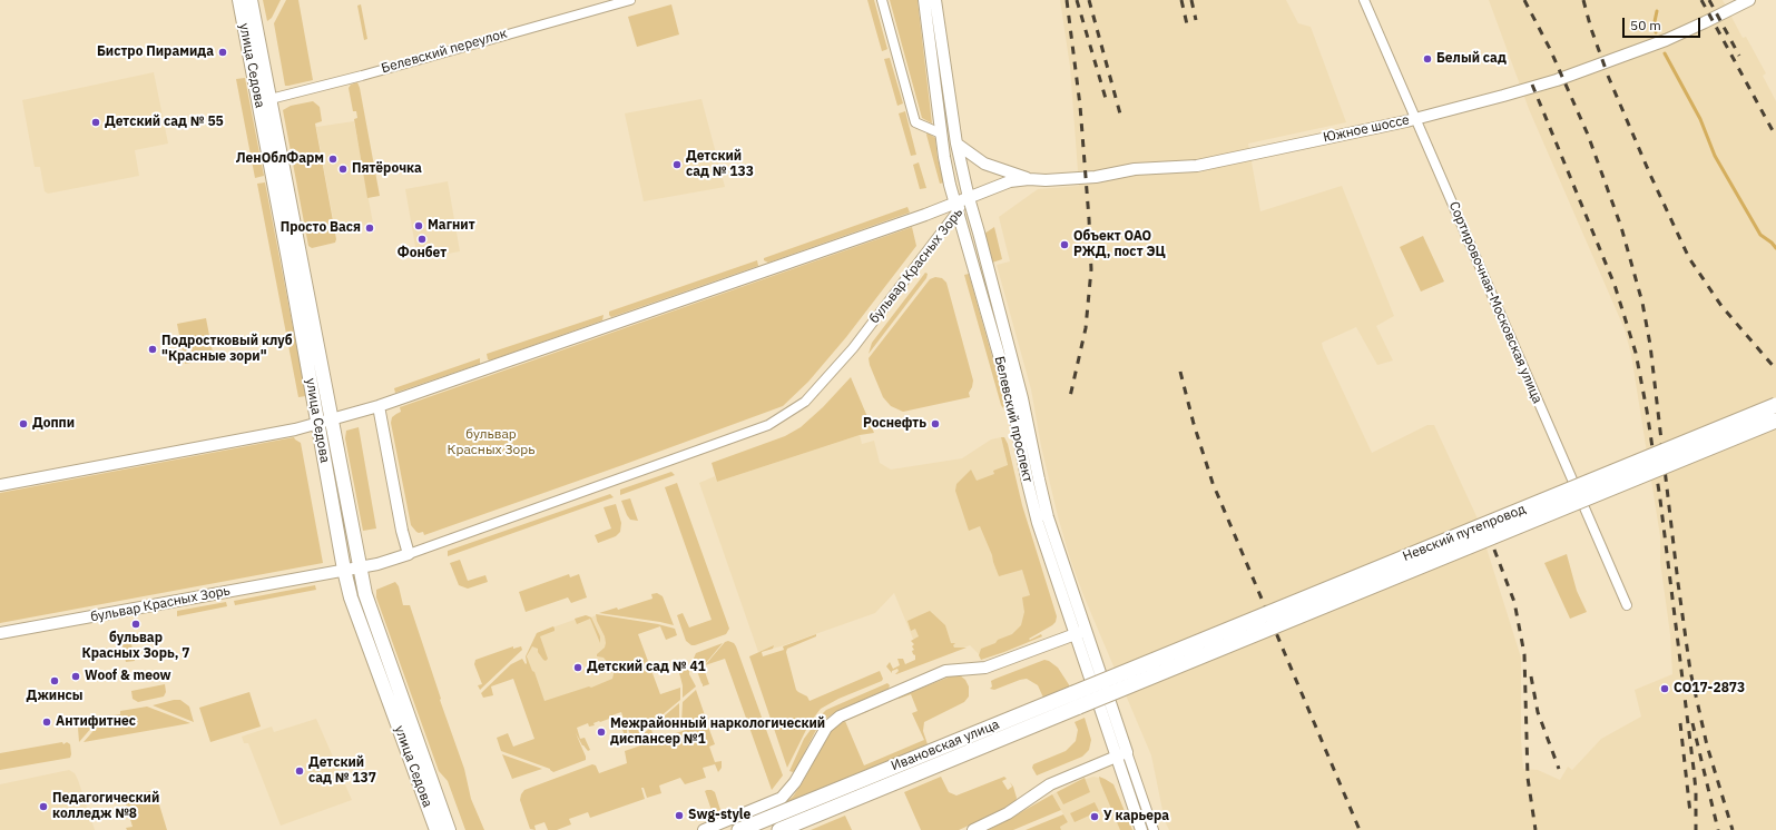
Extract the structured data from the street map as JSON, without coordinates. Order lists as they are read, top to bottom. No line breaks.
{"streets":{"main road":["улица Седова","Невский путепровод","Ивановская улица"],"street":["Белевский переулок","Южное шоссе","бульвар Красных Зорь","Сортировочная-Московская улица","Белевский проспект"]},"crossings":[["Белевский переулок","улица Седова"],["улица Седова","бульвар Красных Зорь"],["Южное шоссе","бульвар Красных Зорь"],["Южное шоссе","Сортировочная-Московская улица"],["Южное шоссе","Белевский проспект"],["бульвар Красных Зорь","Белевский проспект"],["Невский путепровод","Ивановская улица"]],"parks":["бульвар Красных Зорь"],"places":["Бистро Пирамида","Белый сад","Детский сад № 55","ЛенОблФарм","Детский сад № 133","Пятёрочка","Магнит","Просто Вася","Фонбет","Объект ОАО РЖД, пост ЭЦ","Подростковый клуб \"Красные зори\"","Доппи","Роснефть","бульвар Красных Зорь, 7","Детский сад № 41","Woof & meow","Джинсы","СО17-2873","Антифитнес","Межрайонный наркологический диспансер №1","Детский сад № 137","Педагогический колледж №8","Swg-style","У карьера"],"scale_bar":"50 m"}
